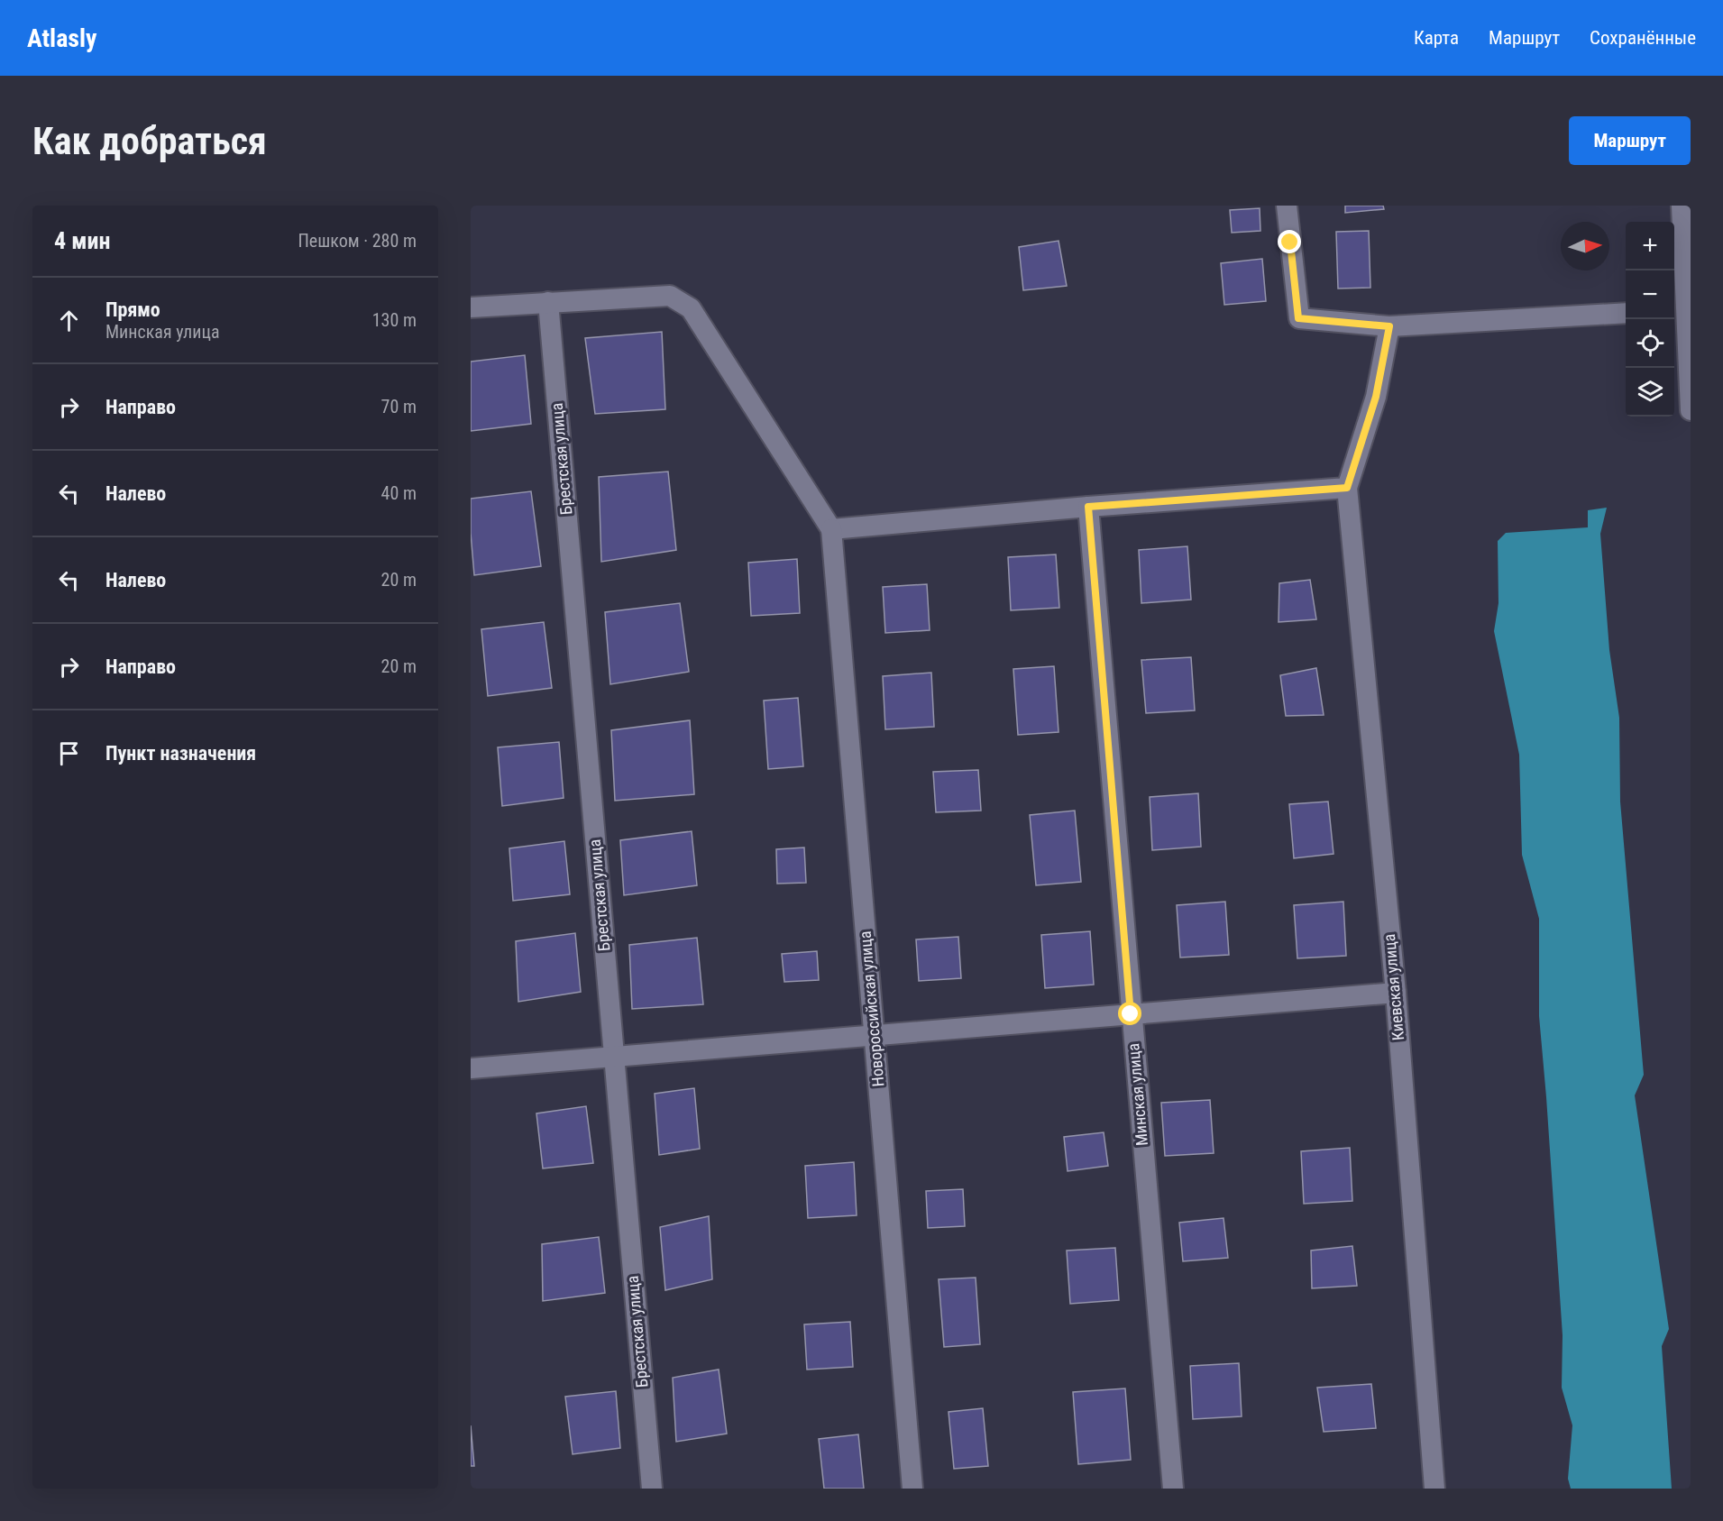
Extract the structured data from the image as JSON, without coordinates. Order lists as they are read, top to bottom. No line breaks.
{"streets":{"street":["Брестская улица","Киевская улица","Новороссийская улица","Минская улица"]},"north":"right","page":{"header":"Atlasly","nav":["Карта","Маршрут","Сохранённые"],"buttons":"Маршрут","title":"Как добраться","heading":["4 мин","Пешком · 280 m"],"map_buttons":["+","−"],"list":[["Прямо","Минская улица","130 m"],["Направо","70 m"],["Налево","40 m"],["Налево","20 m"],["Направо","20 m"],"Пункт назначения"]}}
